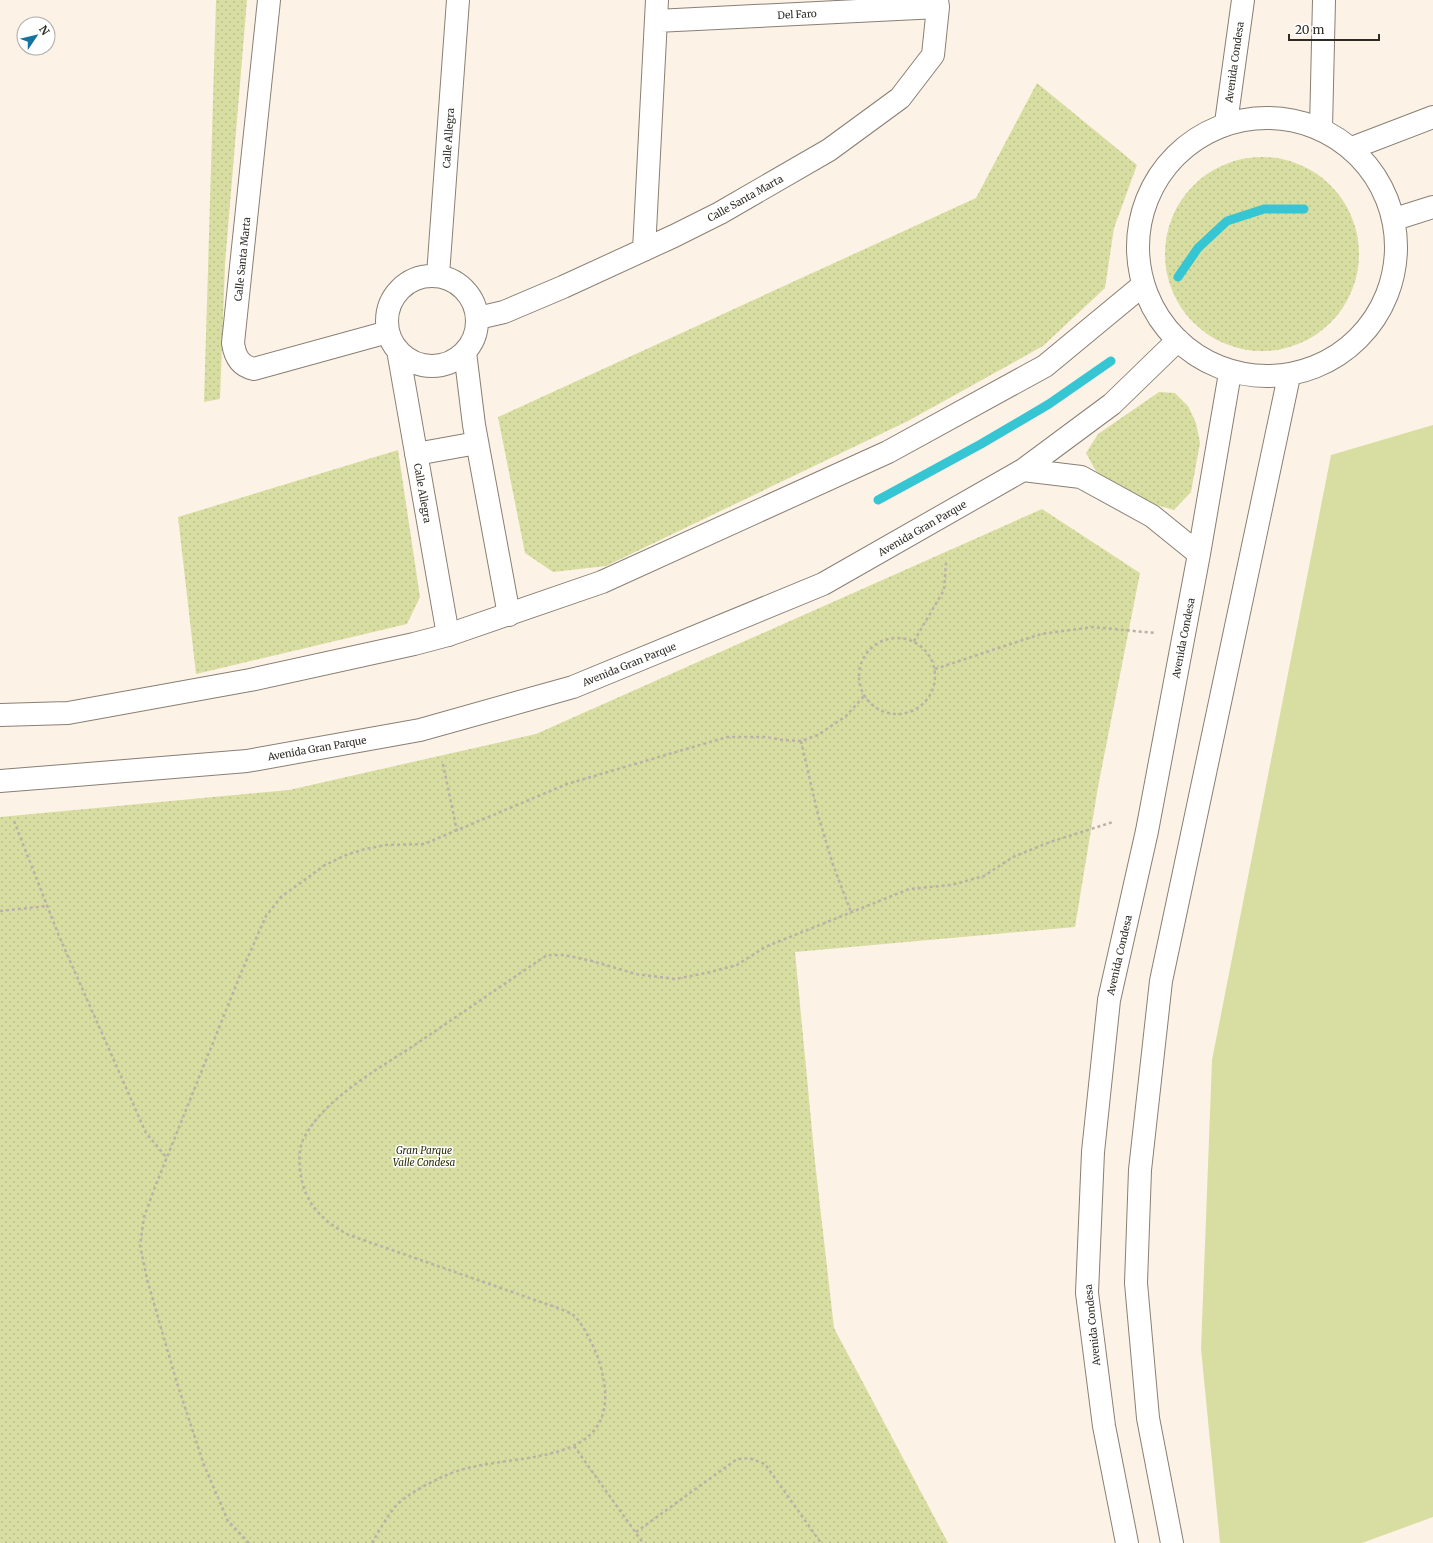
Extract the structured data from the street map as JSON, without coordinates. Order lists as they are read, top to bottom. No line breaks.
{"streets":{"street":["Del Faro","Avenida Condesa","Calle Allegra","Calle Santa Marta","Avenida Gran Parque"]},"crossings":[["Del Faro","Calle Santa Marta"],["Calle Allegra","Calle Santa Marta"]],"parks":["Gran Parque Valle Condesa"],"scale_bar":"20 m","north":"top right"}
